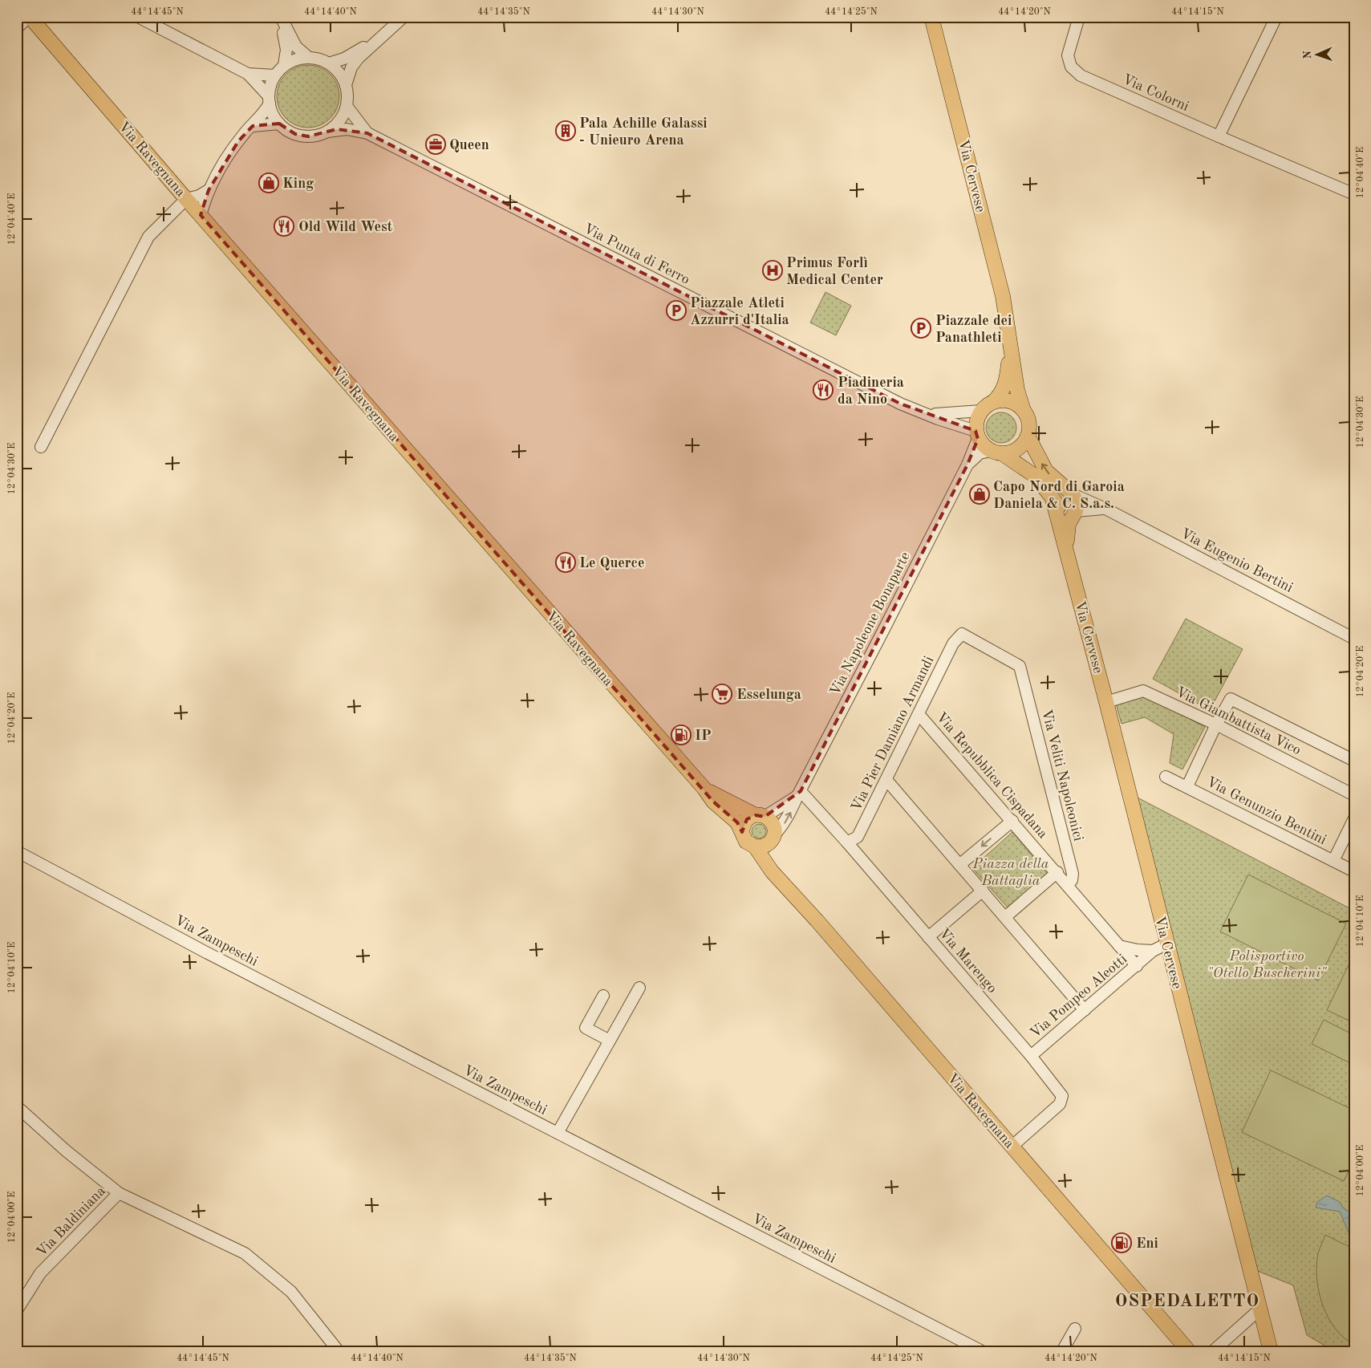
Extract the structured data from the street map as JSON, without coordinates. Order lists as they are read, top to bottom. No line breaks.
{"streets":{"main road":["Via Ravegnana","Via Cervese"],"street":["Via Colorni","Via Punta di Ferro","Via Eugenio Bertini","Via Napoleone Bonaparte","Via Giambattista Vico","Via Pier Damiano Armandi","Via Repubblica Cispadana","Via Veliti Napoleonici","Via Genunzio Bentini","Via Zampeschi","Via Marengo","Via Pompeo Aleotti","Via Baldiniana"]},"crossings":[["Via Ravegnana","Via Napoleone Bonaparte"],["Via Ravegnana","Via Marengo"],["Via Cervese","Via Punta di Ferro"],["Via Cervese","Via Eugenio Bertini"],["Via Cervese","Via Napoleone Bonaparte"],["Via Cervese","Via Giambattista Vico"],["Via Punta di Ferro","Via Napoleone Bonaparte"],["Via Napoleone Bonaparte","Via Marengo"],["Via Pier Damiano Armandi","Via Repubblica Cispadana"],["Via Pier Damiano Armandi","Via Veliti Napoleonici"],["Via Pier Damiano Armandi","Via Marengo"],["Via Repubblica Cispadana","Via Veliti Napoleonici"],["Via Repubblica Cispadana","Via Pompeo Aleotti"],["Via Marengo","Via Pompeo Aleotti"]],"districts":["OSPEDALETTO"],"parks":["Piazza della Battaglia","Polisportivo \"Otello Buscherini\""],"places":{"building":["Pala Achille Galassi - Unieuro Arena"],"office":["Queen"],"shop":["King","Capo Nord di Garoia Daniela & C. S.a.s."],"restaurant":["Old Wild West","Piadineria da Nino","Le Querce"],"hospital":["Primus Forlì Medical Center"],"parking":["Piazzale Atleti Azzurri d'Italia","Piazzale dei Panathleti"],"supermarket":["Esselunga"],"fuel station":["IP","Eni"]},"north":"left","coordinates":["44°14'45\"N","44°14'40\"N","44°14'35\"N","44°14'30\"N","44°14'25\"N","44°14'20\"N","44°14'15\"N","12°04'40\"E","12°04'30\"E","12°04'20\"E","12°04'10\"E","12°04'00\"E"]}
